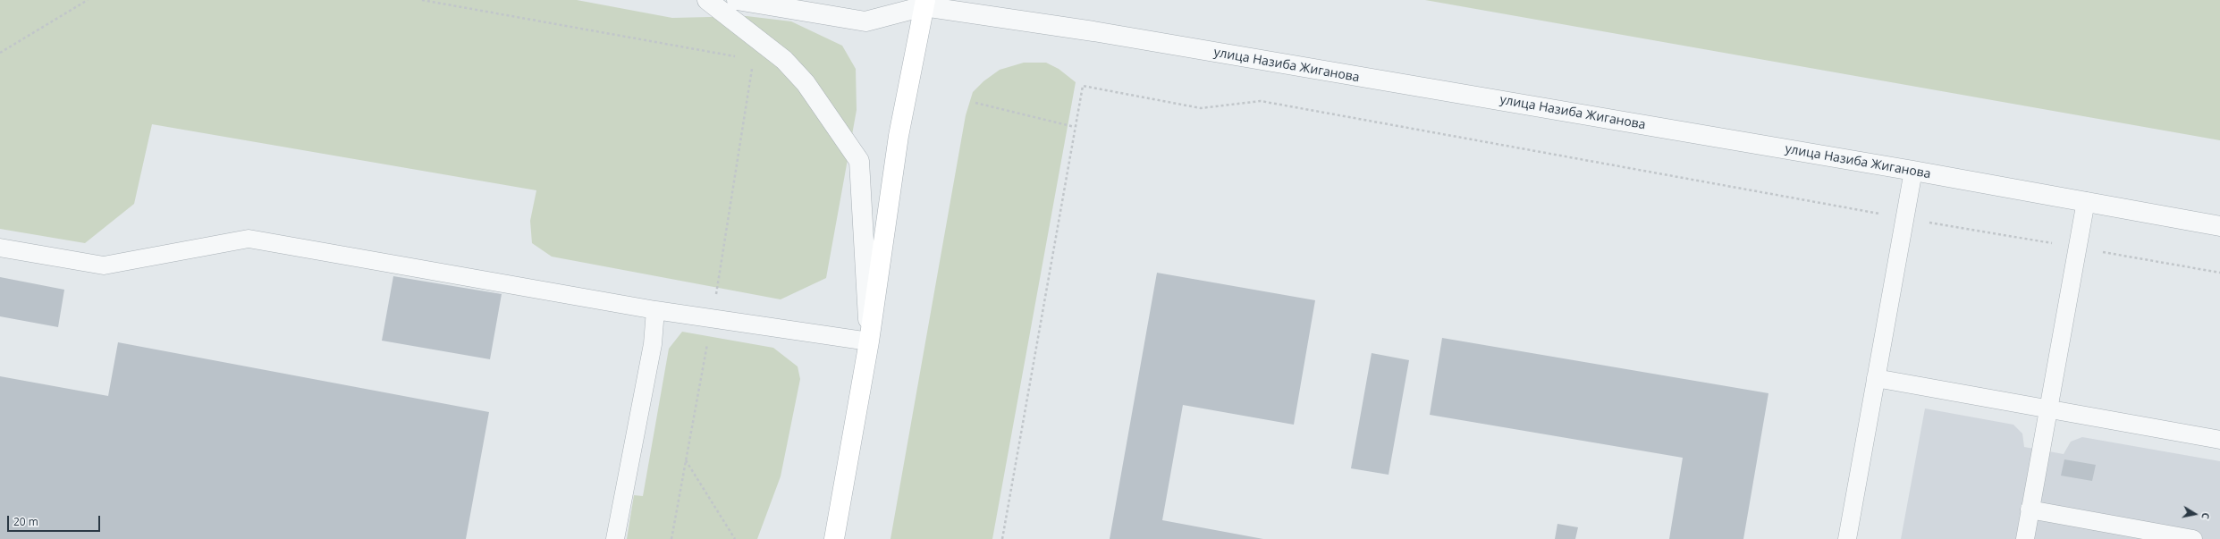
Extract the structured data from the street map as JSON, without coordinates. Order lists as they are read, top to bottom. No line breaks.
{"streets":{"street":["улица Назиба Жиганова"]},"scale_bar":"20 m","north":"right"}
